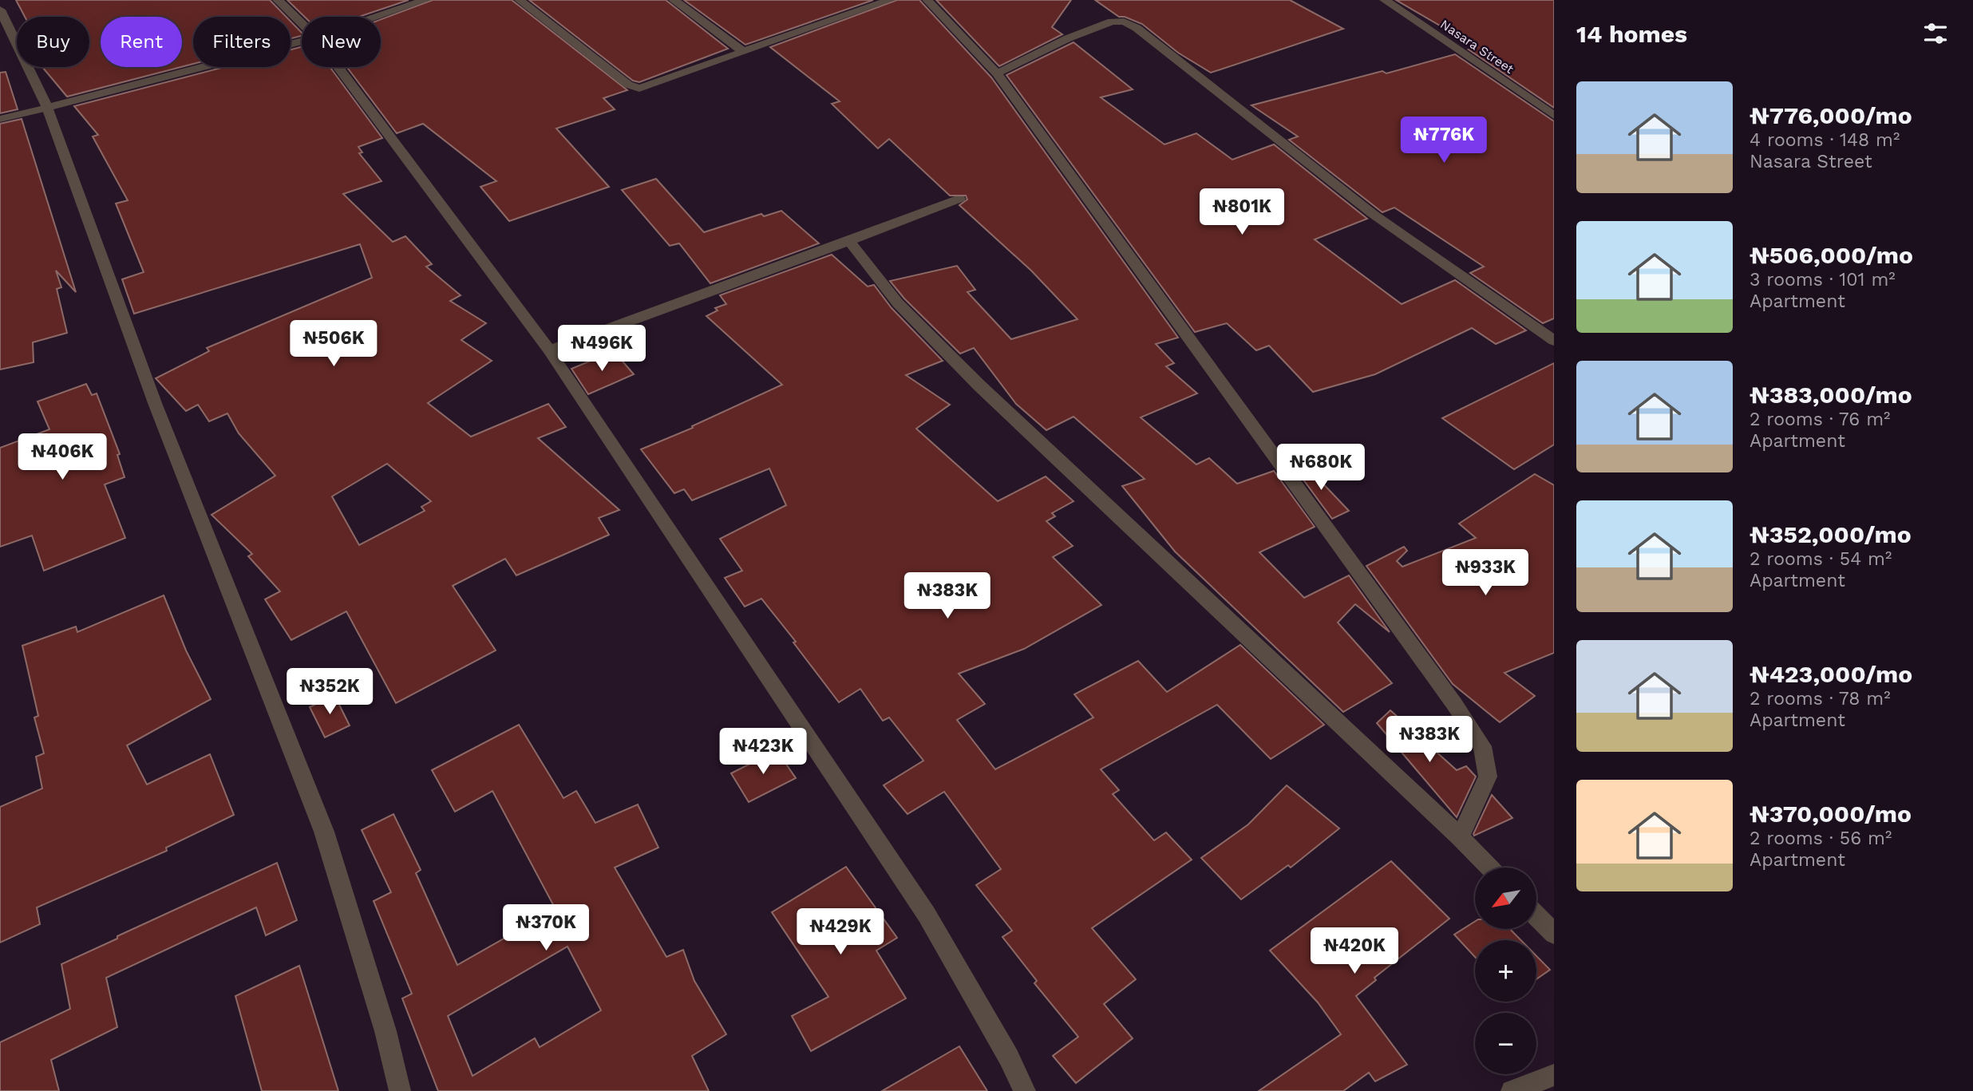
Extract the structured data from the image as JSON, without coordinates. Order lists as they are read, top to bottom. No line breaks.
{"streets":{"street":["Nasara Street"]},"north":"bottom left","page":{"heading":"14 homes","chip":["Buy","Rent","Filters","New"],"list":[{"name":"₦776,000/mo","note":"4 rooms · 148 m² · Nasara Street"},{"name":"₦506,000/mo","note":"3 rooms · 101 m² · Apartment"},{"name":"₦383,000/mo","note":"2 rooms · 76 m² · Apartment"},{"name":"₦352,000/mo","note":"2 rooms · 54 m² · Apartment"},{"name":"₦423,000/mo","note":"2 rooms · 78 m² · Apartment"},{"name":"₦370,000/mo","note":"2 rooms · 56 m² · Apartment"}],"price":["₦776K","₦801K","₦506K","₦496K","₦406K","₦680K","₦933K","₦383K","₦352K","₦383K","₦423K","₦370K","₦429K","₦420K"],"map_buttons":["+","−"]}}
